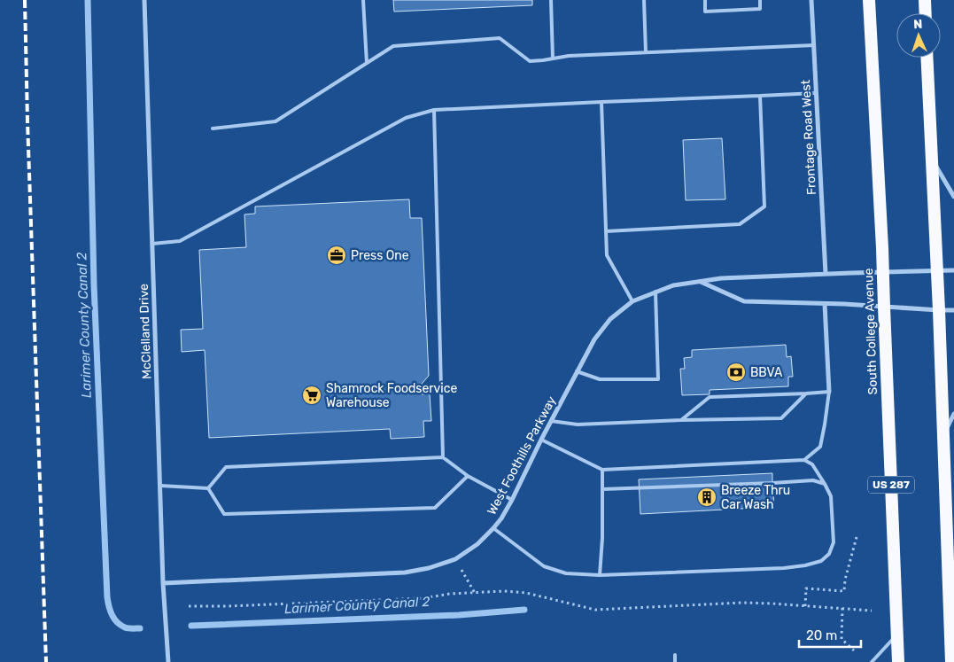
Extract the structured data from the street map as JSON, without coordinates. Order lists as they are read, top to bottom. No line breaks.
{"streets":{"highway":["South College Avenue","US 287"],"street":["Frontage Road West","McClelland Drive","West Foothills Parkway"]},"crossings":[["Frontage Road West","West Foothills Parkway"],["McClelland Drive","West Foothills Parkway"],["South College Avenue","West Foothills Parkway"]],"water":["Larimer County Canal 2"],"places":{"office":["Press One"],"bank":["BBVA"],"supermarket":["Shamrock Foodservice Warehouse"],"building":["Breeze Thru Car Wash"]},"scale_bar":"20 m","north":"top"}
